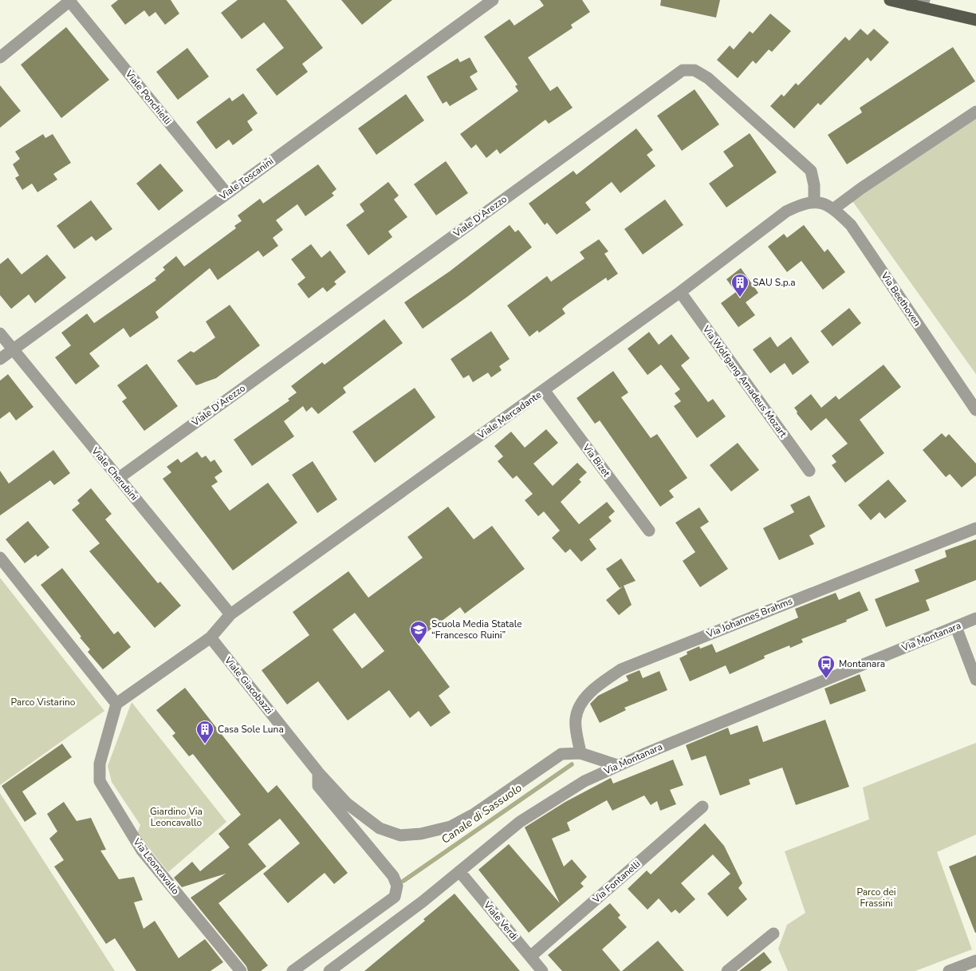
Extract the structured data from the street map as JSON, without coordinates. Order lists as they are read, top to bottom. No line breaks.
{"streets":{"street":["Viale Ponchielli","Viale Toscanini","Viale D'Arezzo","Via Beethoven","Via Wolfgang Amadeus Mozart","Viale Mercadante","Via Bizet","Viale Cherubini","Via Johannes Brahms","Via Montanara","Viale Giacobazzi","Via Leoncavallo","Via Fontanelli","Viale Verdi"]},"crossings":[["Viale Ponchielli","Viale Toscanini"],["Viale Toscanini","Viale Cherubini"],["Viale D'Arezzo","Via Beethoven"],["Viale D'Arezzo","Viale Mercadante"],["Viale D'Arezzo","Viale Cherubini"],["Via Beethoven","Viale Mercadante"],["Via Wolfgang Amadeus Mozart","Viale Mercadante"],["Viale Mercadante","Via Bizet"],["Viale Mercadante","Viale Cherubini"],["Viale Mercadante","Viale Giacobazzi"],["Via Johannes Brahms","Viale Giacobazzi"],["Via Montanara","Viale Giacobazzi"],["Via Montanara","Viale Verdi"],["Via Fontanelli","Viale Verdi"]],"water":["Canale di Sassuolo"],"parks":["Parco Vistarino","Giardino Via Leoncavallo","Parco dei Frassini"],"places":{"building":["SAU S.p.a","Casa Sole Luna"],"school or university":["Scuola Media Statale “Francesco Ruini”"],"bus stop":["Montanara"]}}
